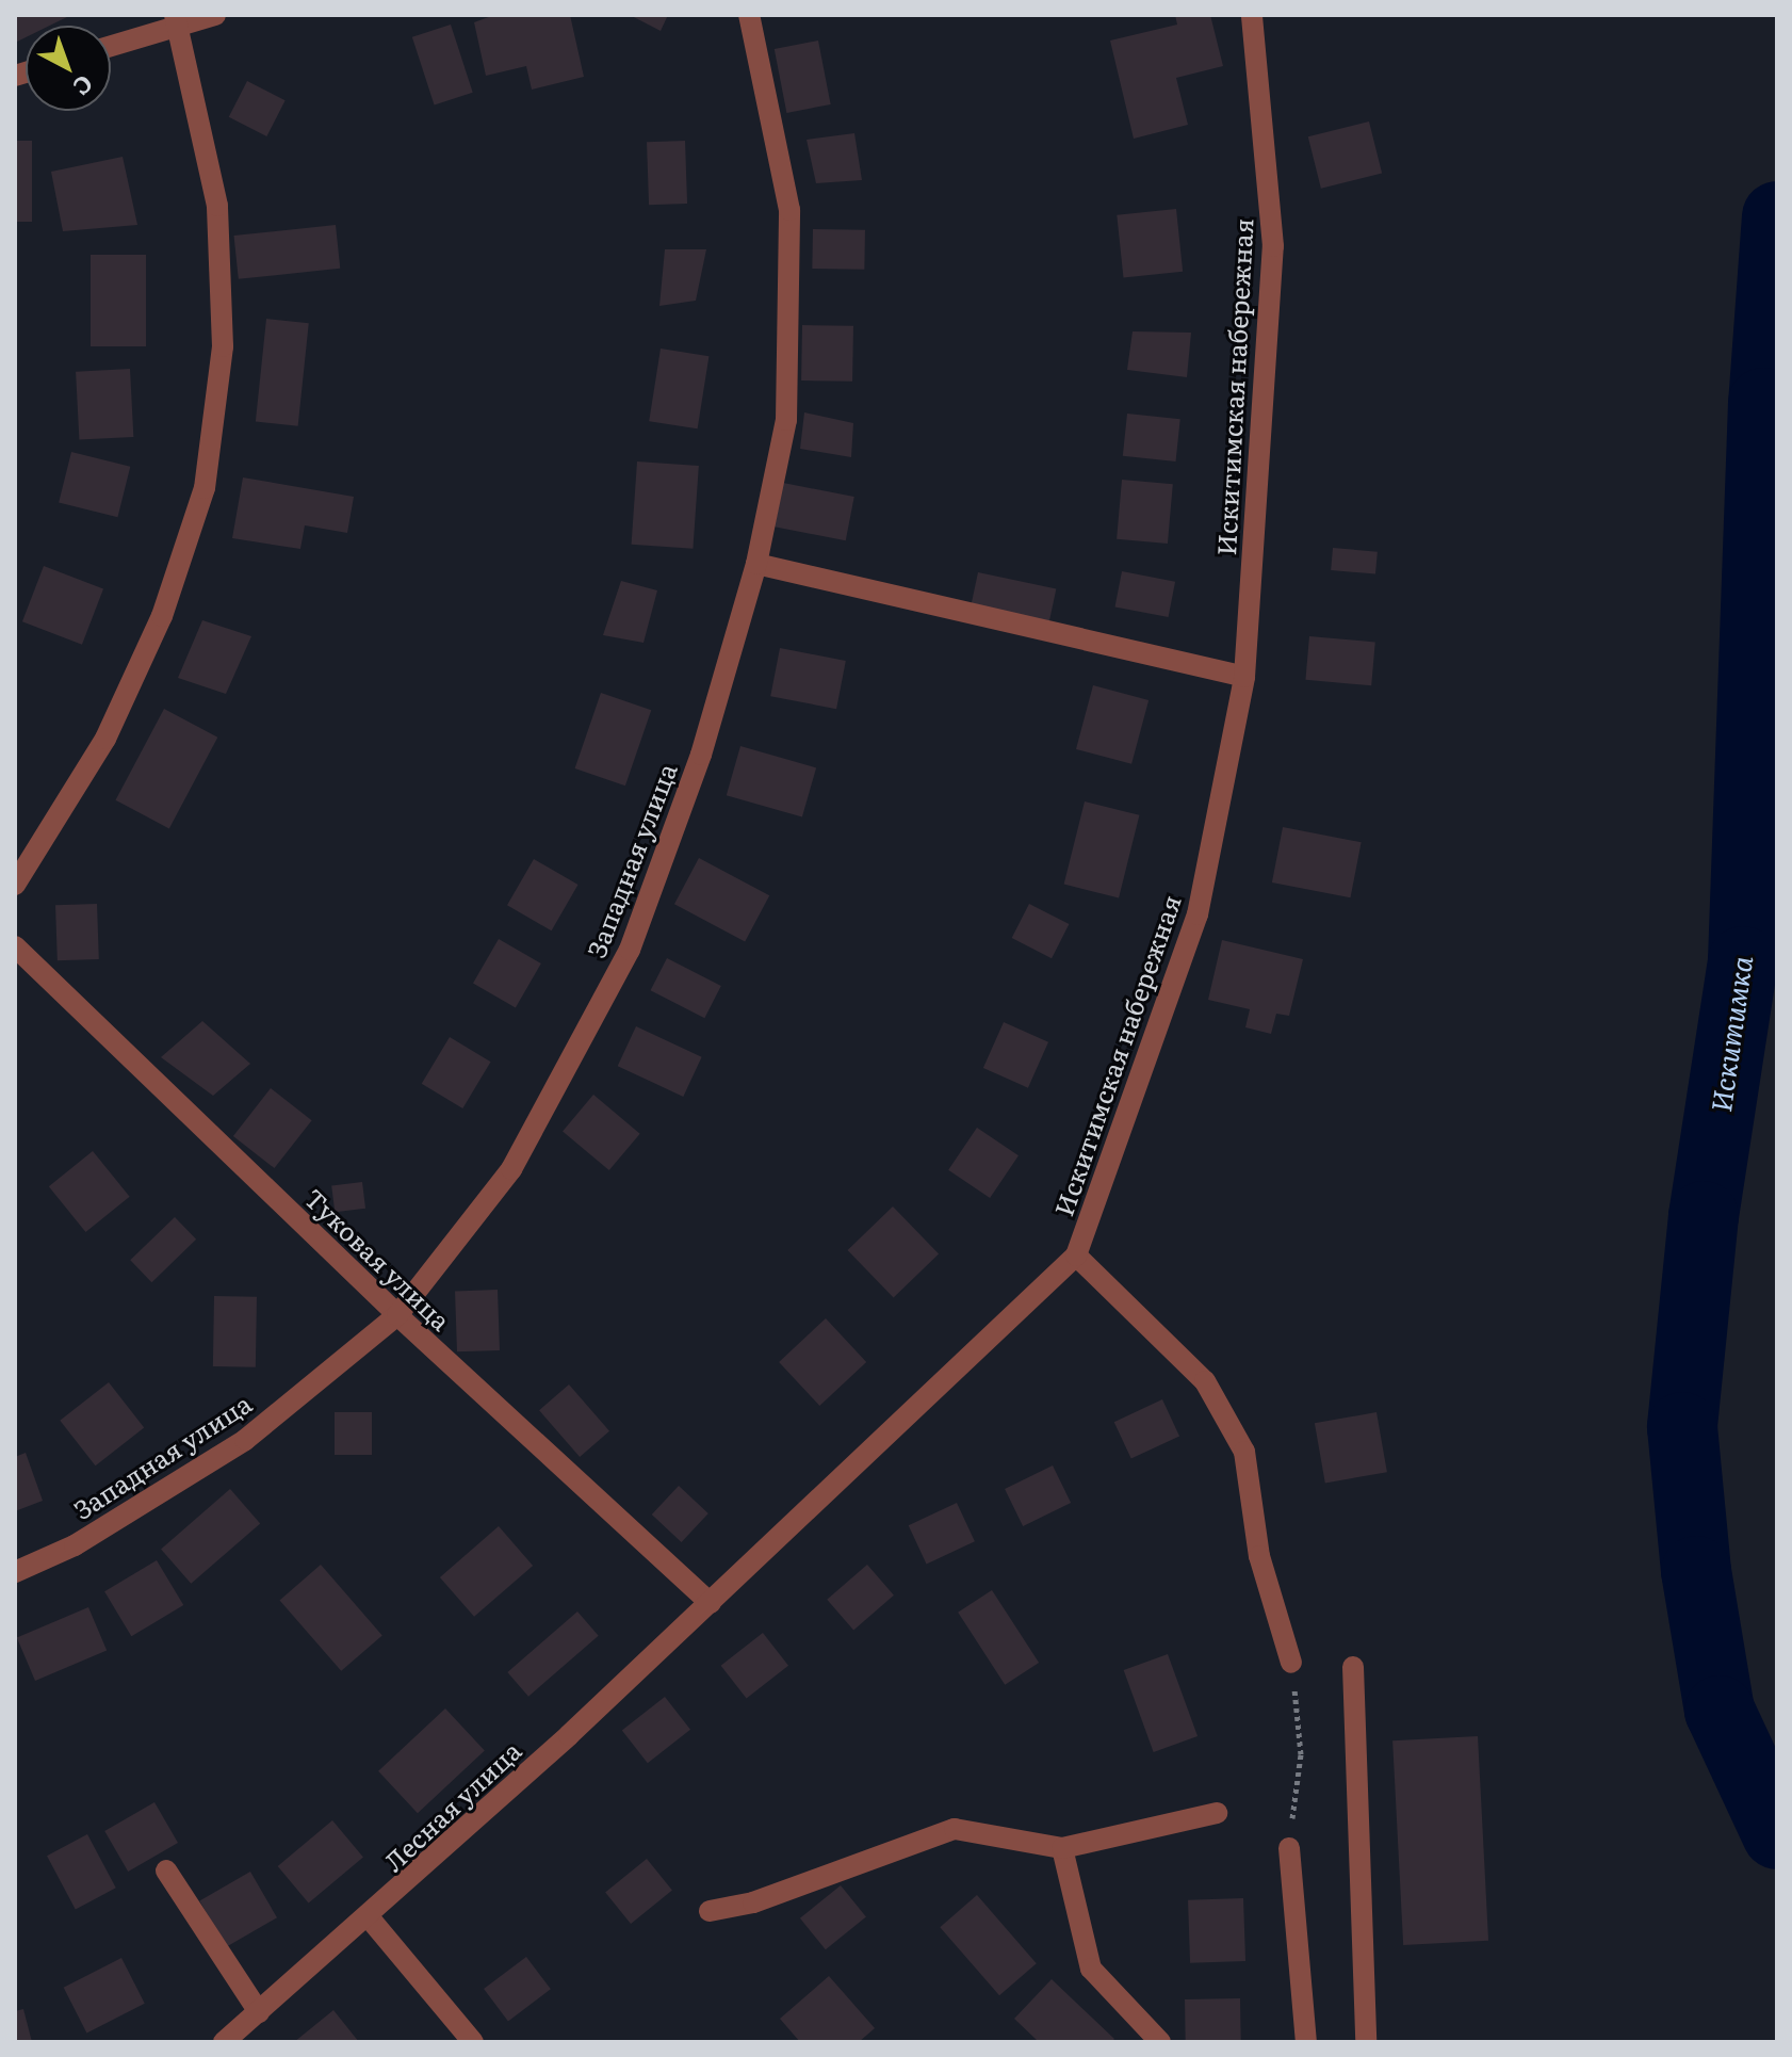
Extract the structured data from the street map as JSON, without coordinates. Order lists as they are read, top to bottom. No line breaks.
{"streets":{"lane":["Искитимская набережная","Западная улица","Туковая улица","Лесная улица"]},"crossings":[["Искитимская набережная","Туковая улица"],["Искитимская набережная","Лесная улица"],["Западная улица","Туковая улица"],["Туковая улица","Лесная улица"]],"water":["Искитимка"],"north":"bottom right"}
